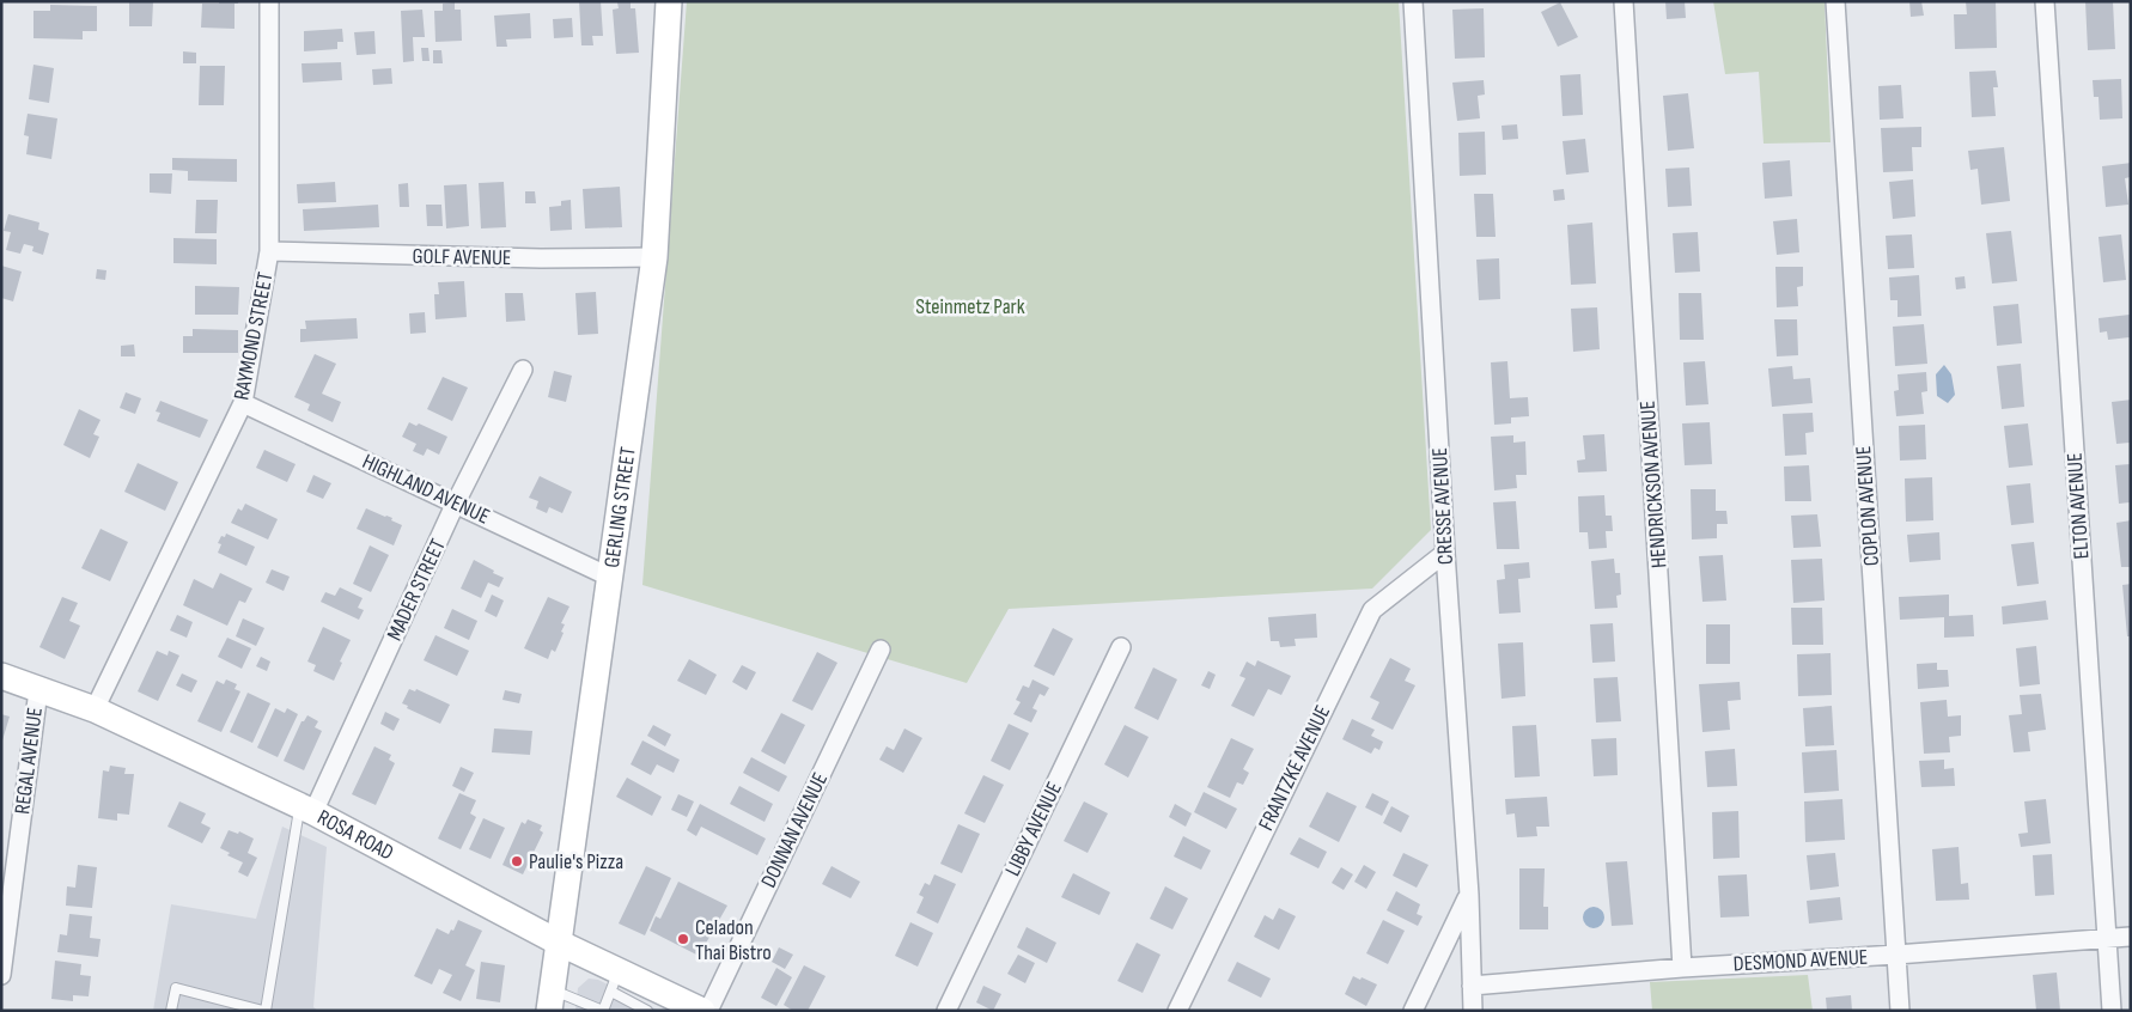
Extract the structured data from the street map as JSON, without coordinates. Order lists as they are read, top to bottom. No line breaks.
{"streets":{"street":["GOLF AVENUE","RAYMOND STREET","HENDRICKSON AVENUE","HIGHLAND AVENUE","CRESSE AVENUE","COPLON AVENUE","ELTON AVENUE","GERLING STREET","MADER STREET","REGAL AVENUE","FRANTZKE AVENUE","LIBBY AVENUE","DONNAN AVENUE","ROSA ROAD","DESMOND AVENUE"]},"crossings":[["GOLF AVENUE","RAYMOND STREET"],["GOLF AVENUE","GERLING STREET"],["RAYMOND STREET","HIGHLAND AVENUE"],["RAYMOND STREET","ROSA ROAD"],["HENDRICKSON AVENUE","DESMOND AVENUE"],["HIGHLAND AVENUE","GERLING STREET"],["HIGHLAND AVENUE","MADER STREET"],["CRESSE AVENUE","FRANTZKE AVENUE"],["CRESSE AVENUE","DESMOND AVENUE"],["COPLON AVENUE","DESMOND AVENUE"],["ELTON AVENUE","DESMOND AVENUE"],["GERLING STREET","ROSA ROAD"],["MADER STREET","ROSA ROAD"],["REGAL AVENUE","ROSA ROAD"]],"parks":["Steinmetz Park"],"places":["Paulie's Pizza","Celadon Thai Bistro"]}
